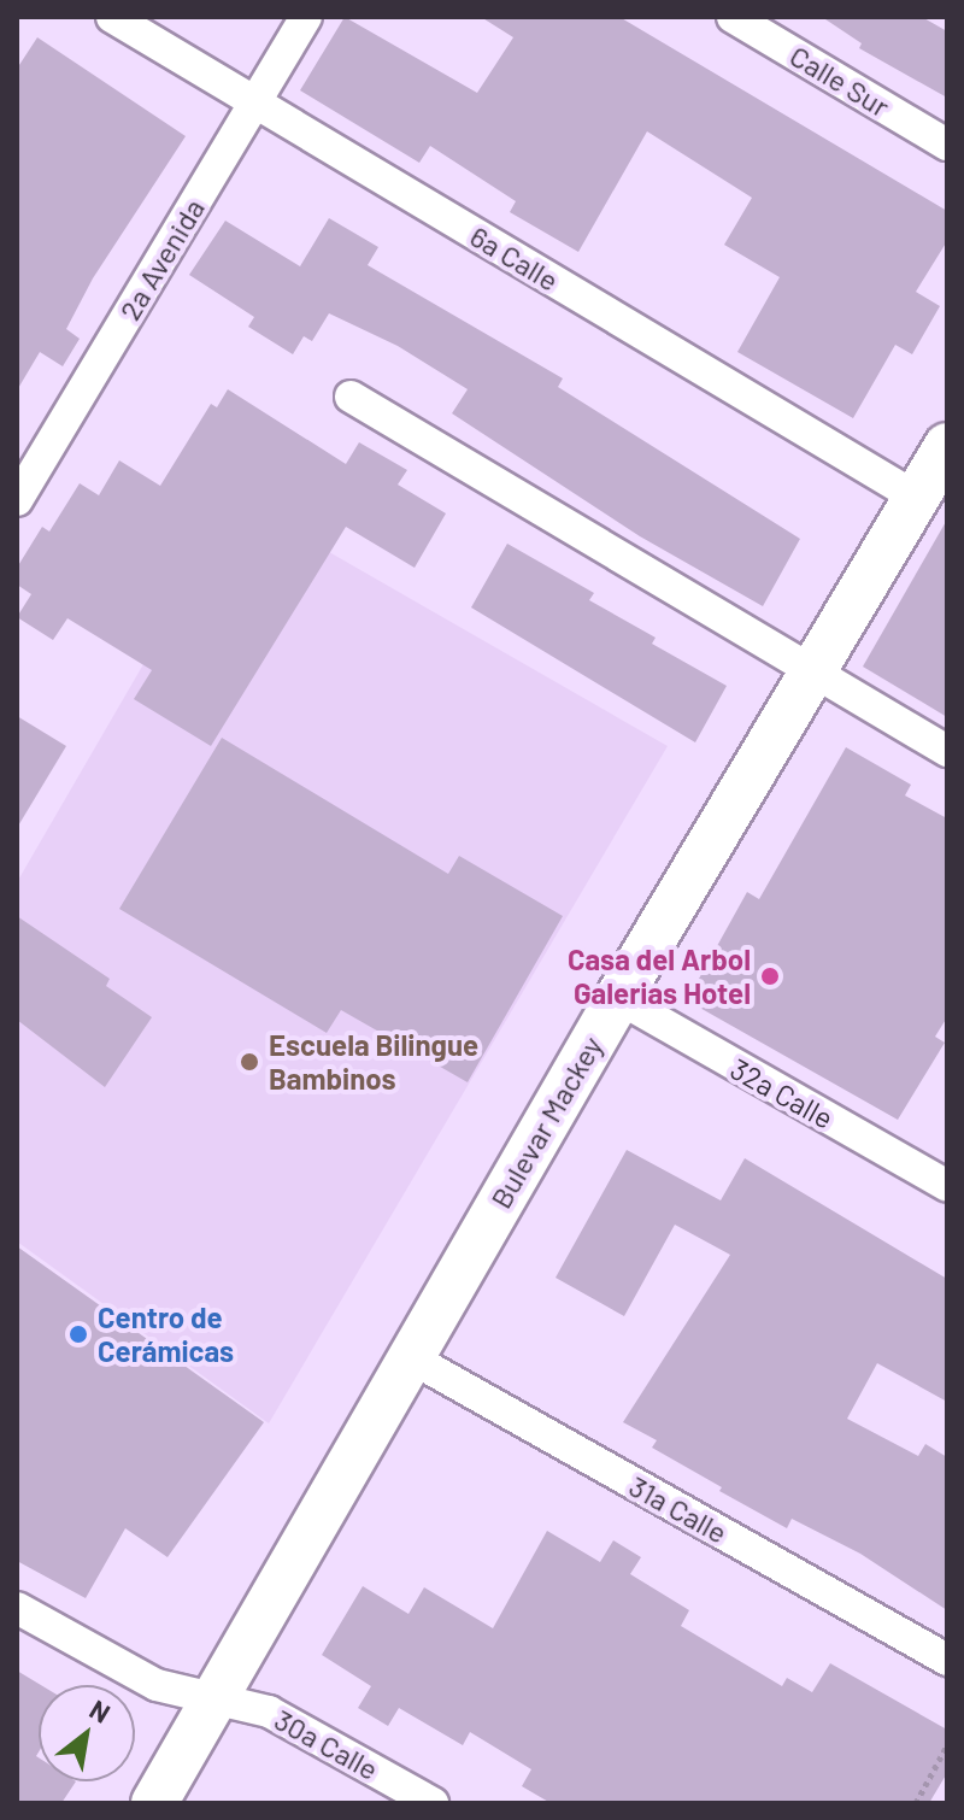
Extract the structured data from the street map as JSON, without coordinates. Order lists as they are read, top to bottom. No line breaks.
{"streets":{"main road":["Bulevar Mackey"],"street":["Calle Sur","6a Calle","2a Avenida","32a Calle","31a Calle","30a Calle"]},"crossings":[["6a Calle","2a Avenida"],["6a Calle","Bulevar Mackey"],["32a Calle","Bulevar Mackey"],["Bulevar Mackey","31a Calle"],["Bulevar Mackey","30a Calle"]],"places":["Casa del Arbol Galerias Hotel","Escuela Bilingue Bambinos","Centro de Cerámicas"],"north":"top right"}
